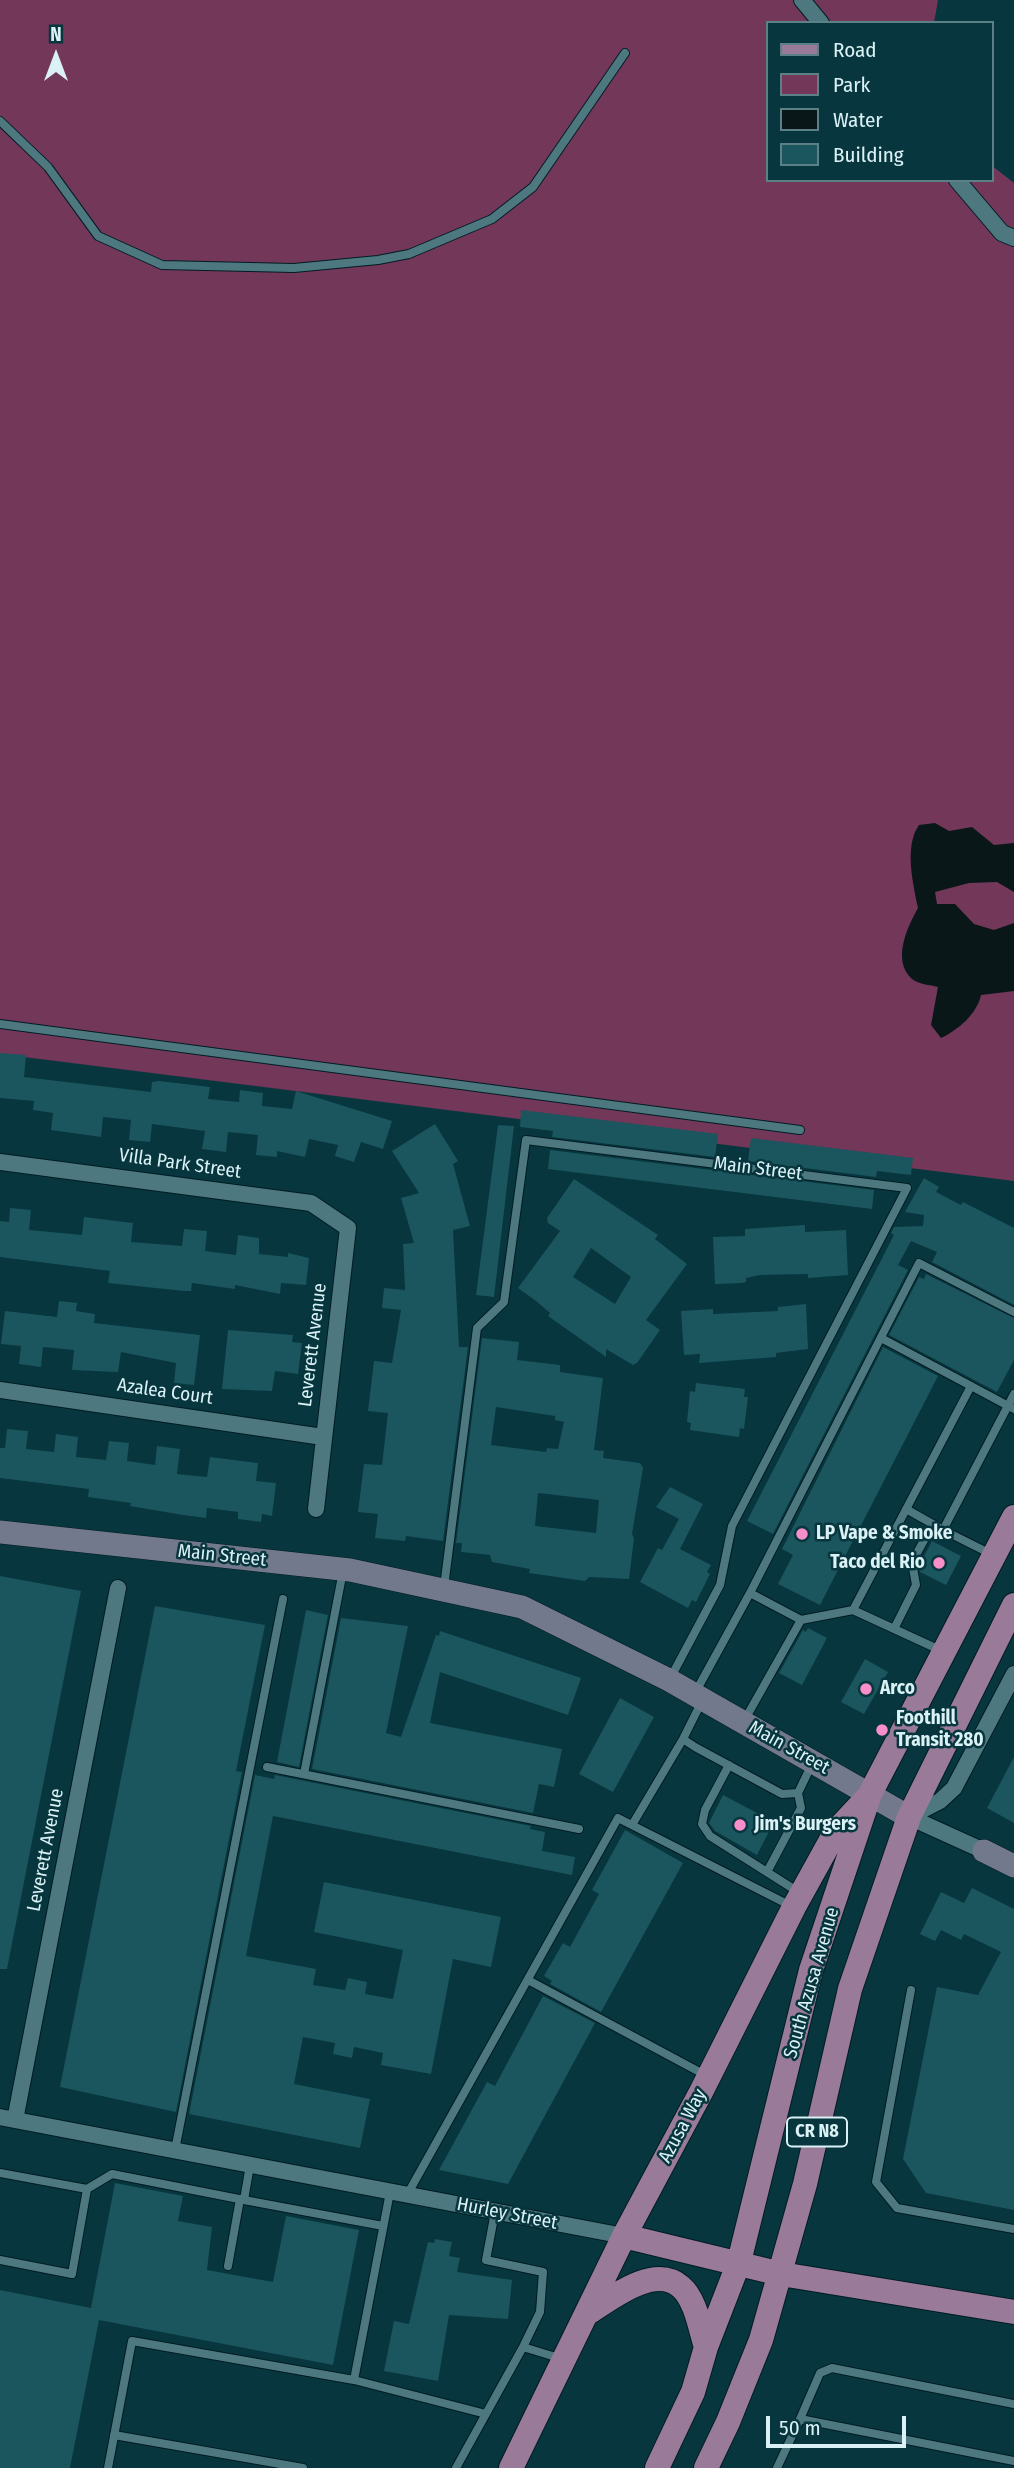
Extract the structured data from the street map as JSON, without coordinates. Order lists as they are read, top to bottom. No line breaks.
{"streets":{"main road":["South Azusa Avenue","Azusa Way","CR N8","Hurley Street"],"street":["Villa Park Street","Main Street","Leverett Avenue","Azalea Court"]},"crossings":[["Villa Park Street","Leverett Avenue"],["Main Street","South Azusa Avenue"],["Main Street","Azusa Way"],["Leverett Avenue","Azalea Court"],["Leverett Avenue","Hurley Street"],["South Azusa Avenue","Azusa Way"],["South Azusa Avenue","Hurley Street"],["Azusa Way","Hurley Street"]],"places":["LP Vape & Smoke","Taco del Rio","Arco","Foothill Transit 280","Jim's Burgers"],"legend":["Road","Park","Water","Building"],"scale_bar":"50 m","north":"top"}
